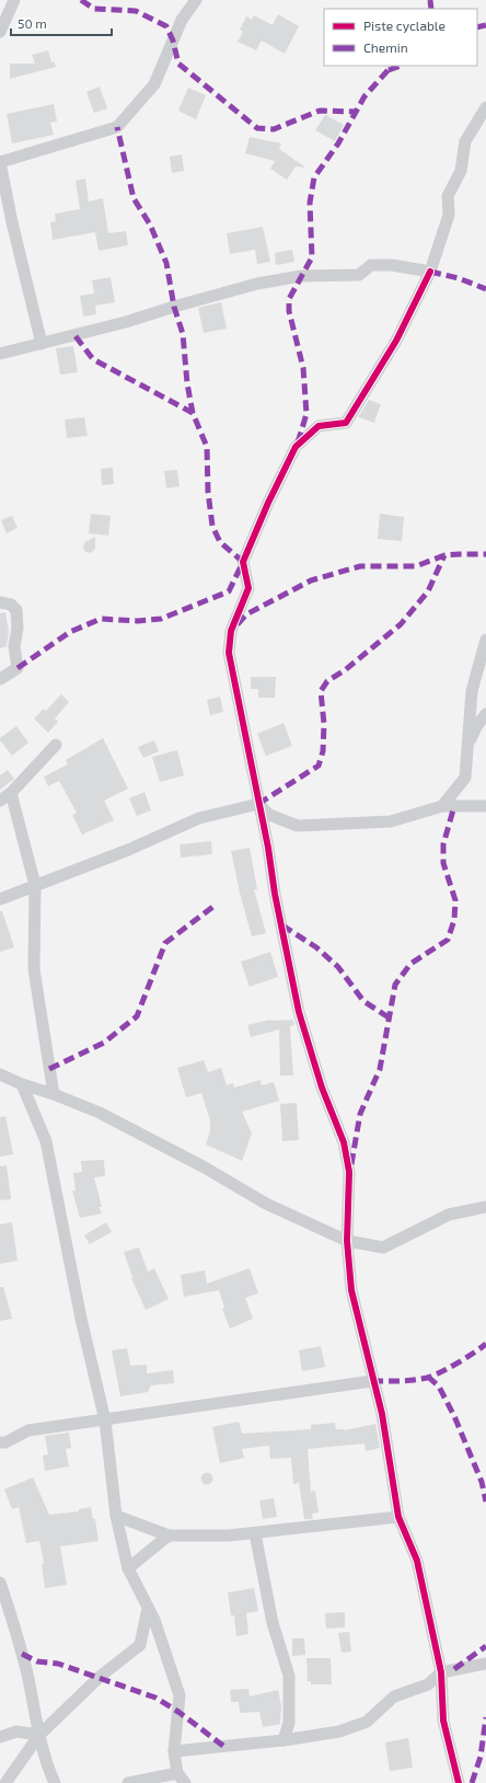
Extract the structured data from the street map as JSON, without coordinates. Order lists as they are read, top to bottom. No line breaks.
{"legend":["Piste cyclable","Chemin"],"scale_bar":"50 m"}
